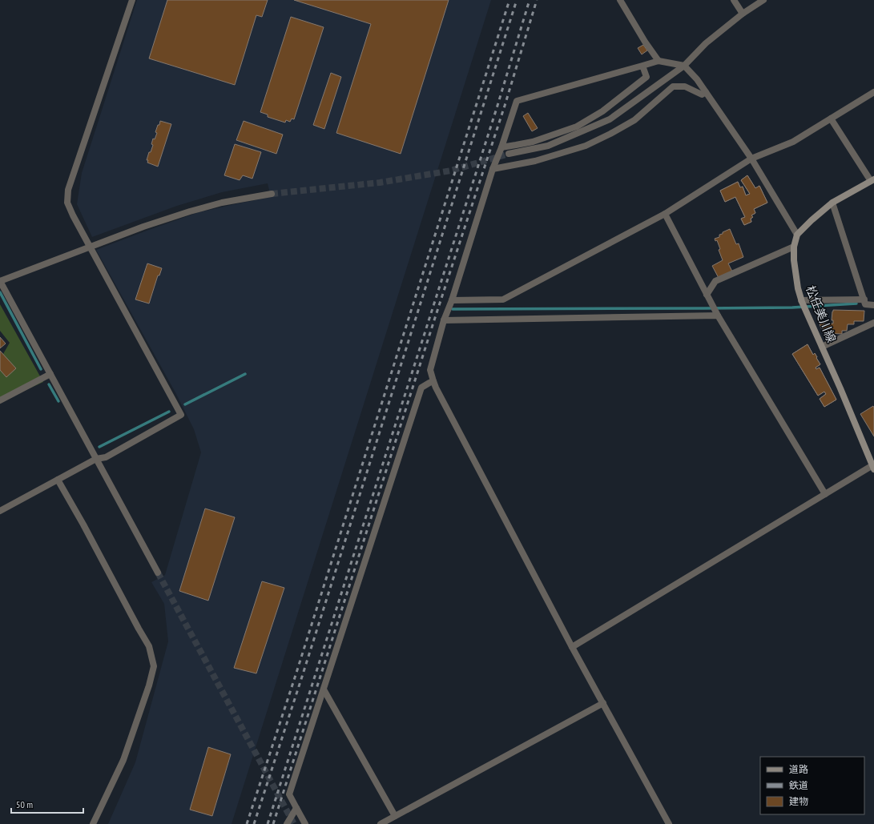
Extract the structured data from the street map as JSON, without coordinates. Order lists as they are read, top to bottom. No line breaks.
{"streets":{"main road":["松任美川線"]},"legend":["道路","鉄道","建物"],"scale_bar":"50 m"}
